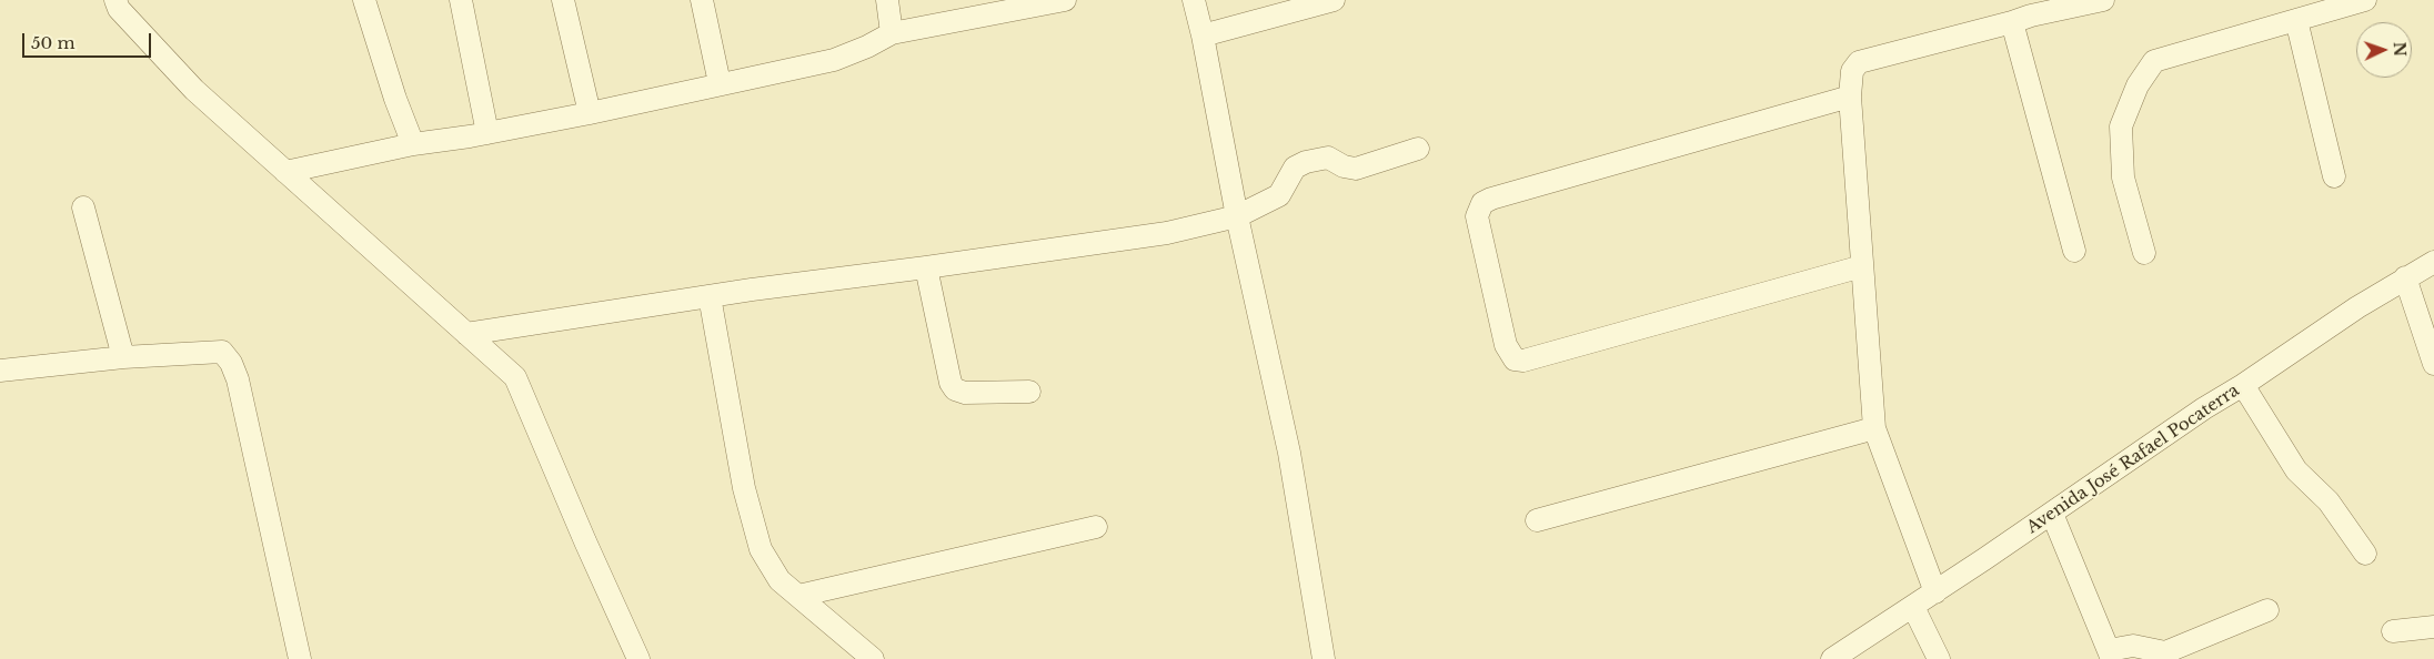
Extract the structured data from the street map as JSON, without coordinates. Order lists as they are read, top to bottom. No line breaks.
{"streets":{"street":["Avenida José Rafael Pocaterra"]},"scale_bar":"50 m","north":"right"}
